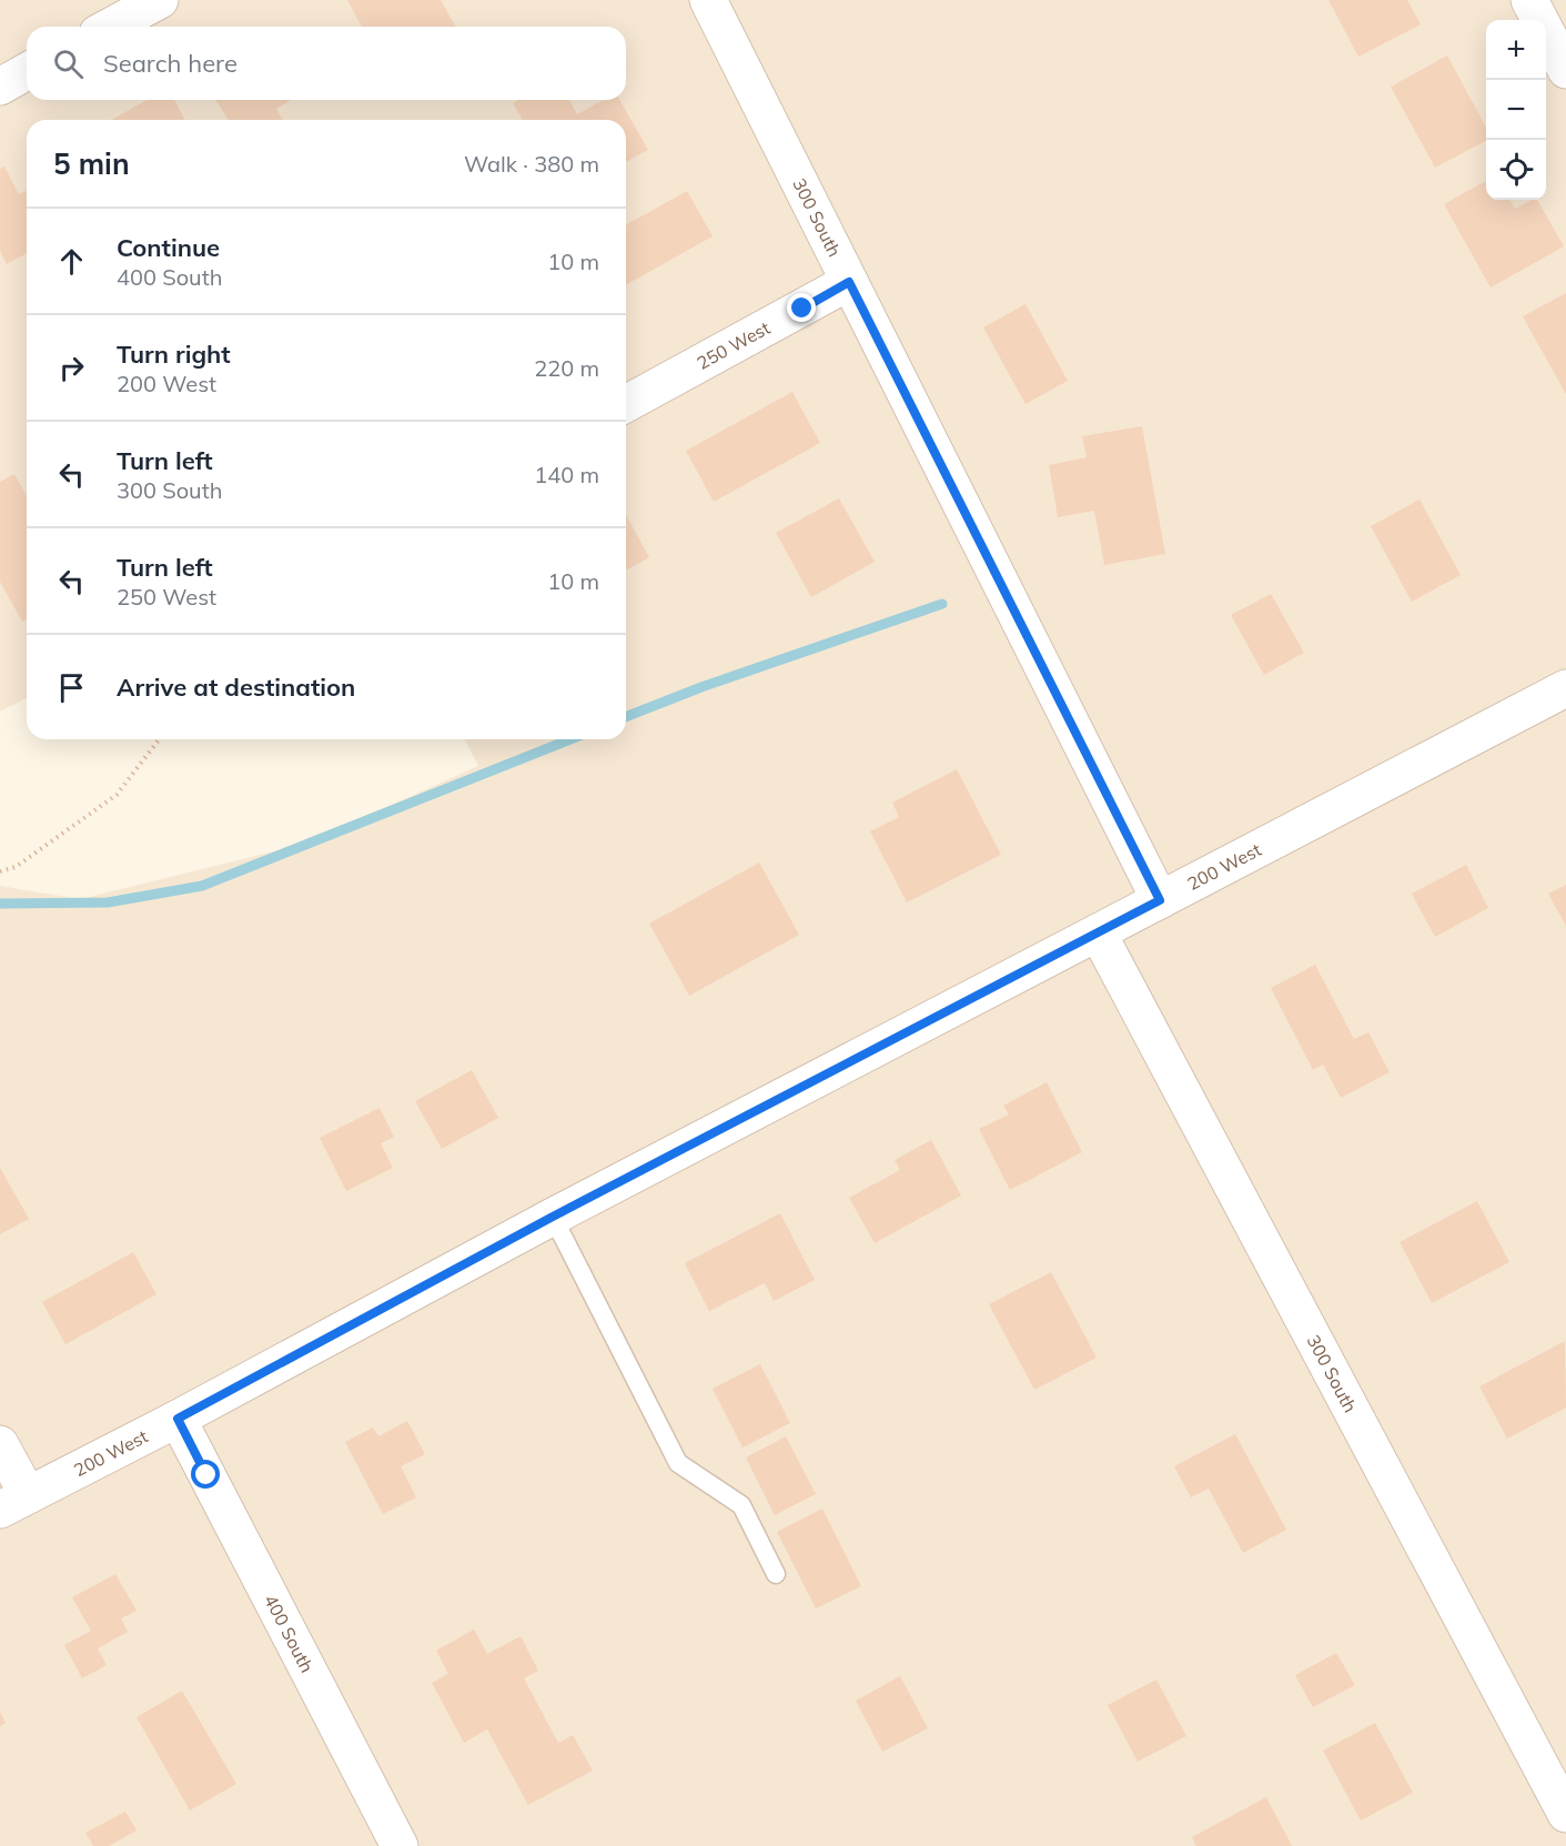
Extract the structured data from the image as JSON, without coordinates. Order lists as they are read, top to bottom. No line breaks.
{"streets":{"street":["300 South","250 West","200 West","400 South"]},"crossings":[["300 South","250 West"],["300 South","200 West"],["200 West","400 South"]],"page":{"map_buttons":["+","−"],"search":"Search here","heading":["5 min","Walk · 380 m"],"list":[["Continue","400 South","10 m"],["Turn right","200 West","220 m"],["Turn left","300 South","140 m"],["Turn left","250 West","10 m"],"Arrive at destination"]}}
